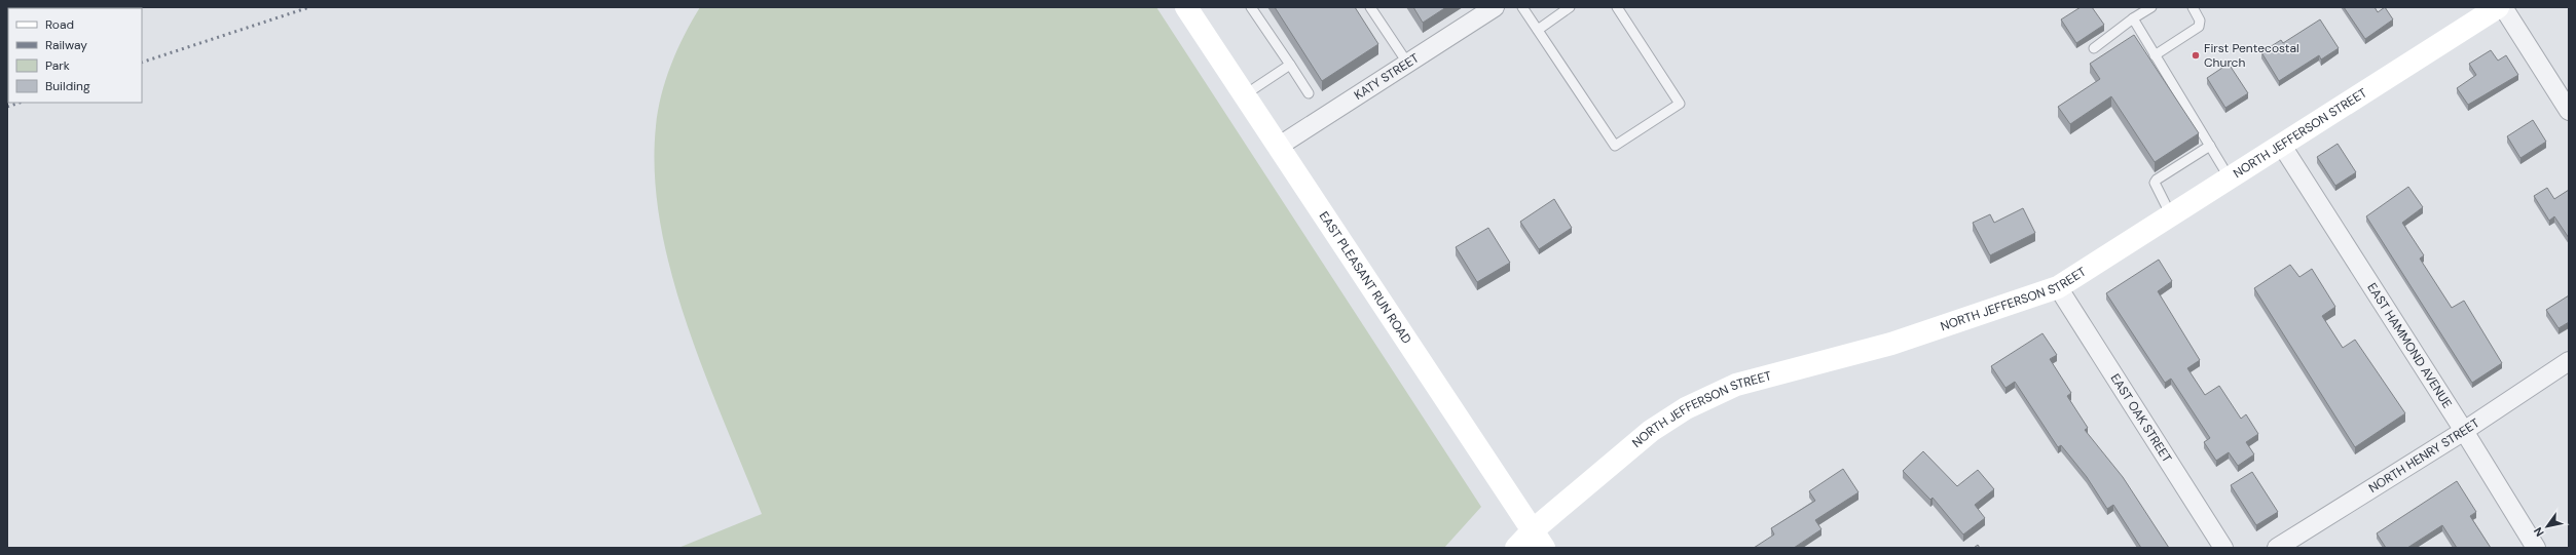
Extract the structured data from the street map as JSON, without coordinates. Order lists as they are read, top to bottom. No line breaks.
{"streets":{"street":["KATY STREET","NORTH JEFFERSON STREET","EAST PLEASANT RUN ROAD","EAST HAMMOND AVENUE","EAST OAK STREET","NORTH HENRY STREET"]},"crossings":[["KATY STREET","EAST PLEASANT RUN ROAD"],["NORTH JEFFERSON STREET","EAST PLEASANT RUN ROAD"],["NORTH JEFFERSON STREET","EAST HAMMOND AVENUE"],["NORTH JEFFERSON STREET","EAST OAK STREET"],["EAST HAMMOND AVENUE","NORTH HENRY STREET"]],"places":["First Pentecostal Church"],"legend":["Road","Railway","Park","Building"],"north":"bottom left"}
